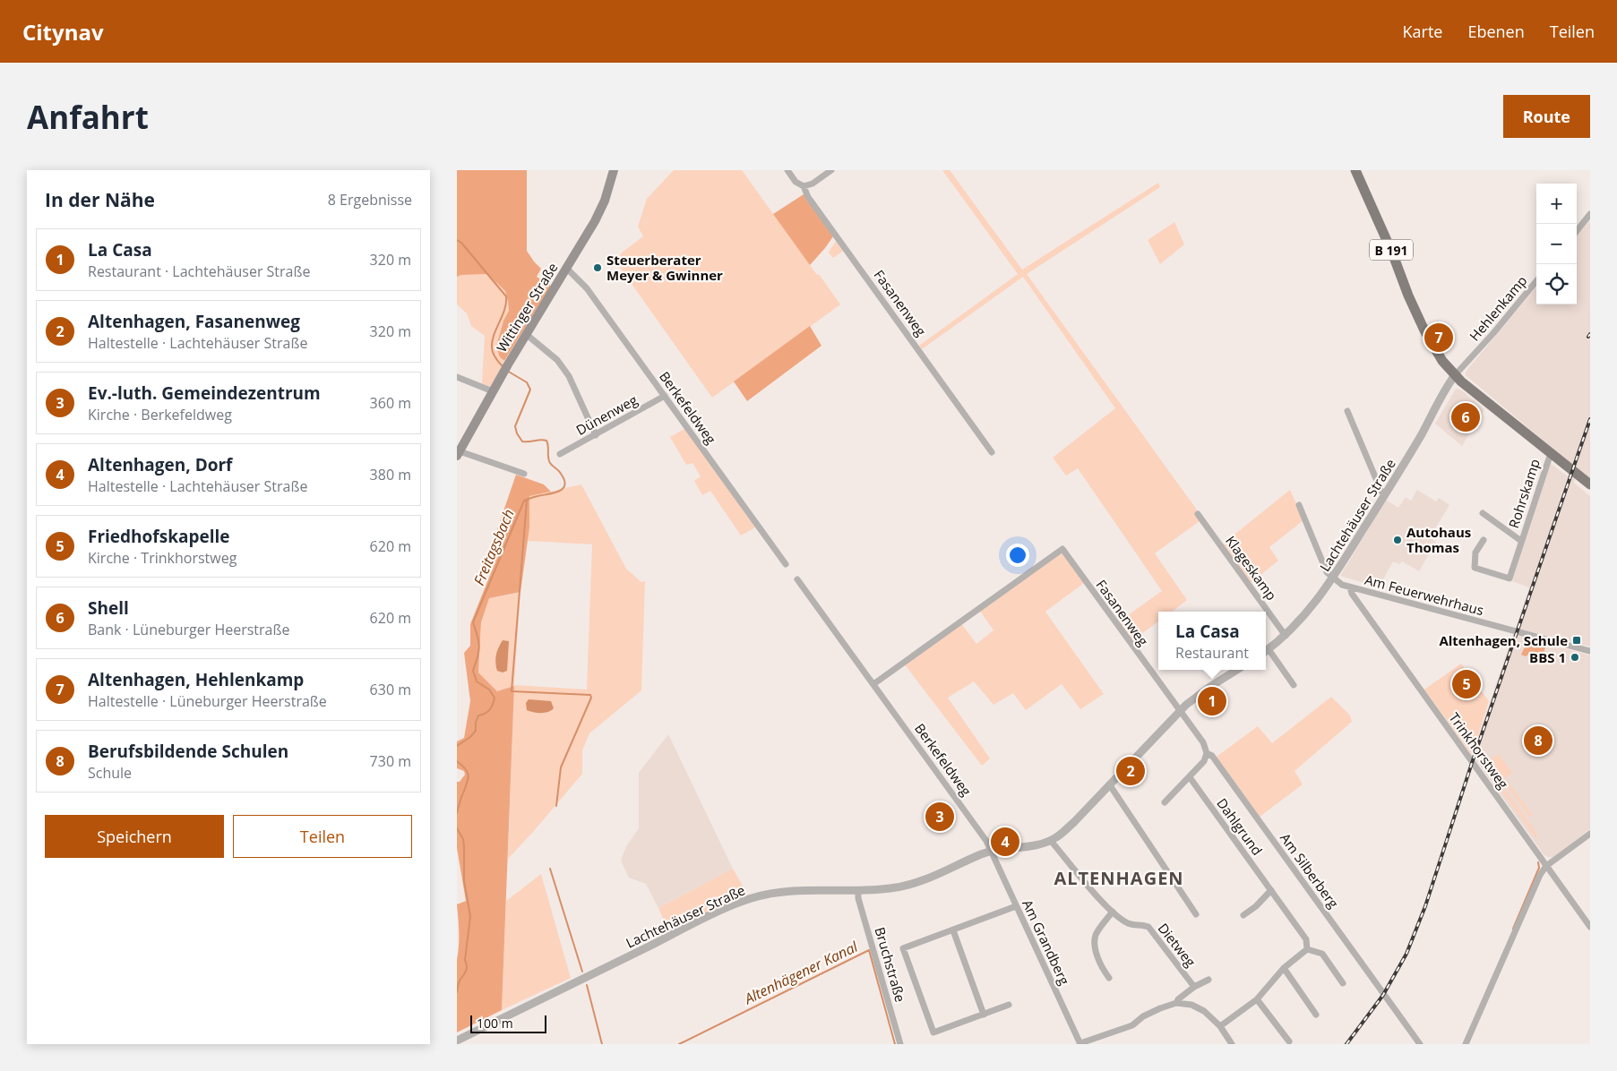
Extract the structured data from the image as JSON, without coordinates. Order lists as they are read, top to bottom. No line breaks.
{"streets":{"main road":["B 191","Wittinger Straße"],"street":["Fasanenweg","Hehlenkamp","Berkefeldweg","Dünenweg","Rohrskamp","Lachtehäuser Straße","Klageskamp","Am Feuerwehrhaus","Trinkhorstweg","Dahlgrund","Am Silberberg","Am Grandberg","Dietweg","Bruchstraße"]},"crossings":[["B 191","Hehlenkamp"],["B 191","Rohrskamp"],["B 191","Lachtehäuser Straße"],["Fasanenweg","Berkefeldweg"],["Fasanenweg","Lachtehäuser Straße"],["Fasanenweg","Am Silberberg"],["Wittinger Straße","Berkefeldweg"],["Hehlenkamp","Lachtehäuser Straße"],["Berkefeldweg","Dünenweg"],["Berkefeldweg","Lachtehäuser Straße"],["Berkefeldweg","Am Grandberg"],["Lachtehäuser Straße","Klageskamp"],["Lachtehäuser Straße","Am Feuerwehrhaus"],["Lachtehäuser Straße","Am Silberberg"],["Lachtehäuser Straße","Am Grandberg"],["Lachtehäuser Straße","Dietweg"],["Lachtehäuser Straße","Bruchstraße"],["Am Feuerwehrhaus","Trinkhorstweg"]],"districts":["ALTENHAGEN"],"water":["Freitagsbach","Altenhägener Kanal"],"places":{"other":["Steuerberater Meyer & Gwinner","Autohaus Thomas","BBS 1"],"transit":["Altenhagen, Schule"]},"scale_bar":"100 m","page":{"header":"Citynav","nav":["Karte","Ebenen","Teilen"],"buttons":["Route",["Speichern","Teilen"]],"title":"Anfahrt","heading":["In der Nähe","8 Ergebnisse"],"map_buttons":["+","−"],"list":[{"mark":"1","name":"La Casa","note":"Restaurant · Lachtehäuser Straße","value":"320 m"},{"mark":"2","name":"Altenhagen, Fasanenweg","note":"Haltestelle · Lachtehäuser Straße","value":"320 m"},{"mark":"3","name":"Ev.-luth. Gemeindezentrum","note":"Kirche · Berkefeldweg","value":"360 m"},{"mark":"4","name":"Altenhagen, Dorf","note":"Haltestelle · Lachtehäuser Straße","value":"380 m"},{"mark":"5","name":"Friedhofskapelle","note":"Kirche · Trinkhorstweg","value":"620 m"},{"mark":"6","name":"Shell","note":"Bank · Lüneburger Heerstraße","value":"620 m"},{"mark":"7","name":"Altenhagen, Hehlenkamp","note":"Haltestelle · Lüneburger Heerstraße","value":"630 m"},{"mark":"8","name":"Berufsbildende Schulen","note":"Schule","value":"730 m"}],"pins":["7","6","5","1","8","2","3","4"],"popup":["La Casa","Restaurant"],"scale":"100 m"}}
